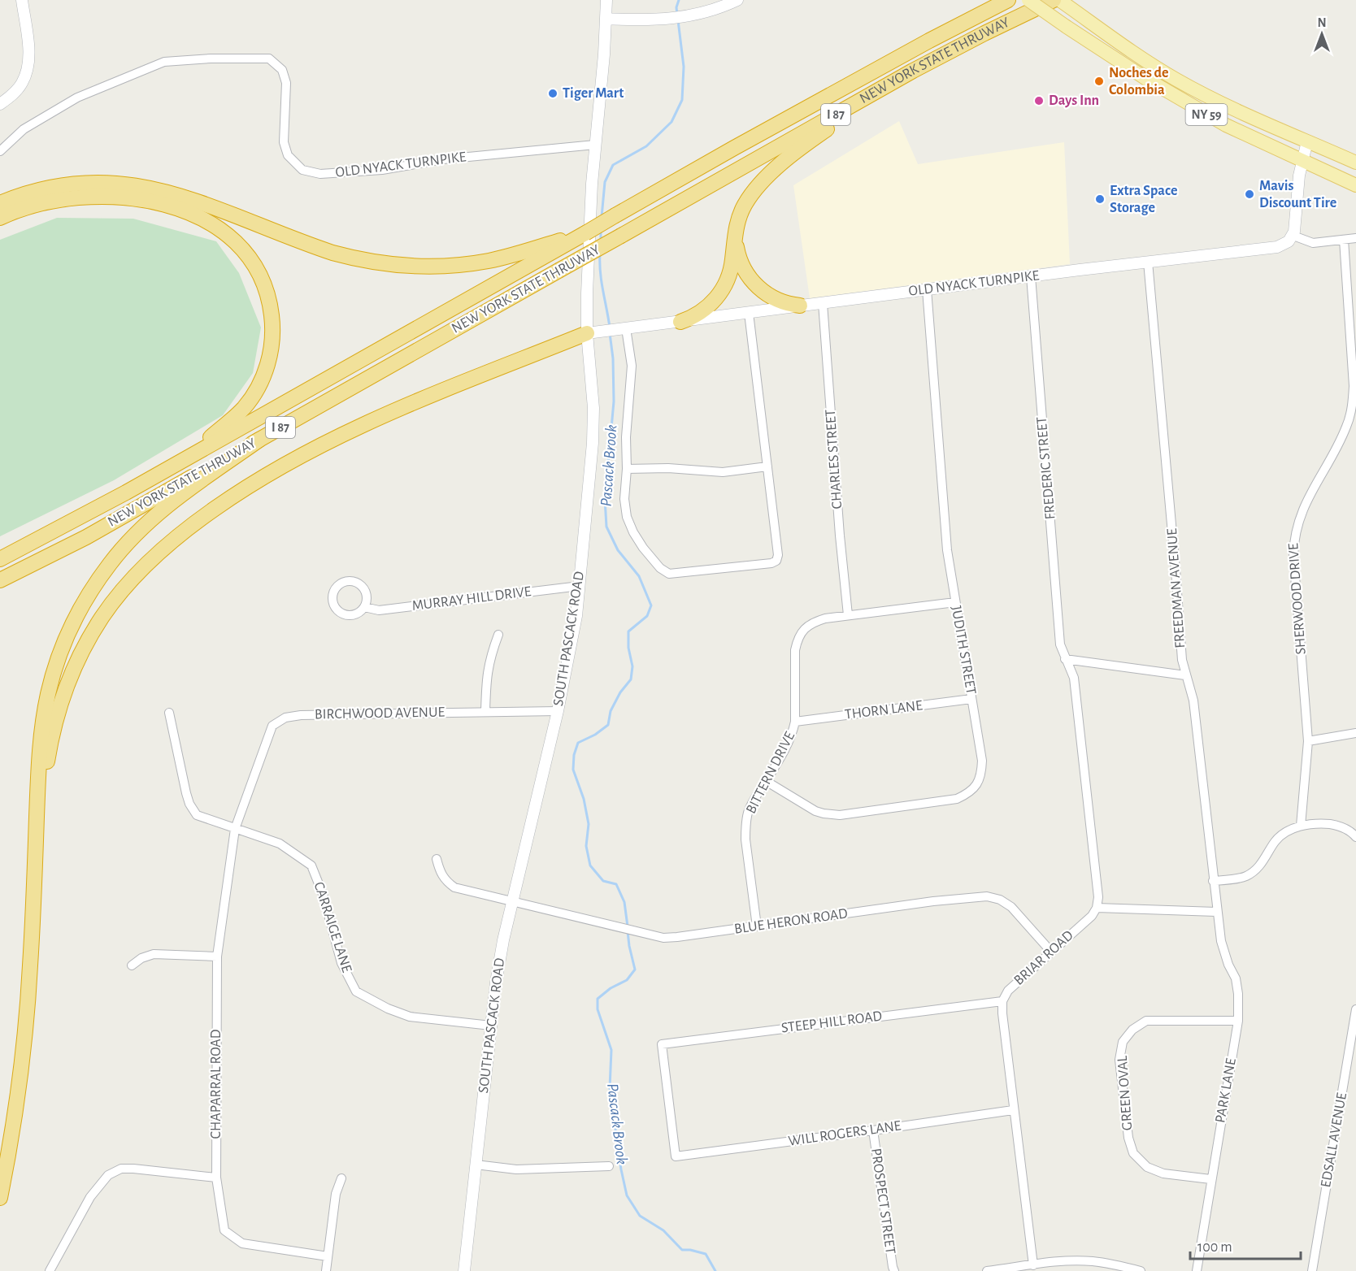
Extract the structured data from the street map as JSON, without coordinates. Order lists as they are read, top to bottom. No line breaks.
{"streets":{"highway":["NEW YORK STATE THRUWAY","I 87"],"main road":["NY 59"],"street":["OLD NYACK TURNPIKE","CHARLES STREET","FREDERIC STREET","FREEDMAN AVENUE","MURRAY HILL DRIVE","SHERWOOD DRIVE","SOUTH PASCACK ROAD","JUDITH STREET","THORN LANE","BIRCHWOOD AVENUE","BITTERN DRIVE","BLUE HERON ROAD","CARRAIGE LANE","BRIAR ROAD","STEEP HILL ROAD","CHAPARRAL ROAD","PARK LANE","GREEN OVAL","WILL ROGERS LANE","EDSALL AVENUE","PROSPECT STREET"]},"crossings":[["OLD NYACK TURNPIKE","CHARLES STREET"],["OLD NYACK TURNPIKE","FREDERIC STREET"],["OLD NYACK TURNPIKE","FREEDMAN AVENUE"],["OLD NYACK TURNPIKE","SOUTH PASCACK ROAD"],["OLD NYACK TURNPIKE","JUDITH STREET"],["CHARLES STREET","BITTERN DRIVE"],["FREEDMAN AVENUE","PARK LANE"],["MURRAY HILL DRIVE","SOUTH PASCACK ROAD"],["SOUTH PASCACK ROAD","BIRCHWOOD AVENUE"],["SOUTH PASCACK ROAD","BLUE HERON ROAD"],["SOUTH PASCACK ROAD","CARRAIGE LANE"],["JUDITH STREET","THORN LANE"],["JUDITH STREET","BITTERN DRIVE"],["THORN LANE","BITTERN DRIVE"],["BIRCHWOOD AVENUE","CARRAIGE LANE"],["BIRCHWOOD AVENUE","CHAPARRAL ROAD"],["BITTERN DRIVE","BLUE HERON ROAD"],["BLUE HERON ROAD","BRIAR ROAD"],["CARRAIGE LANE","CHAPARRAL ROAD"],["BRIAR ROAD","STEEP HILL ROAD"],["STEEP HILL ROAD","WILL ROGERS LANE"],["PARK LANE","GREEN OVAL"],["WILL ROGERS LANE","PROSPECT STREET"]],"water":["Pascack Brook"],"places":["Noches de Colombia","Tiger Mart","Days Inn","Mavis Discount Tire","Extra Space Storage"],"scale_bar":"100 m","north":"top"}
